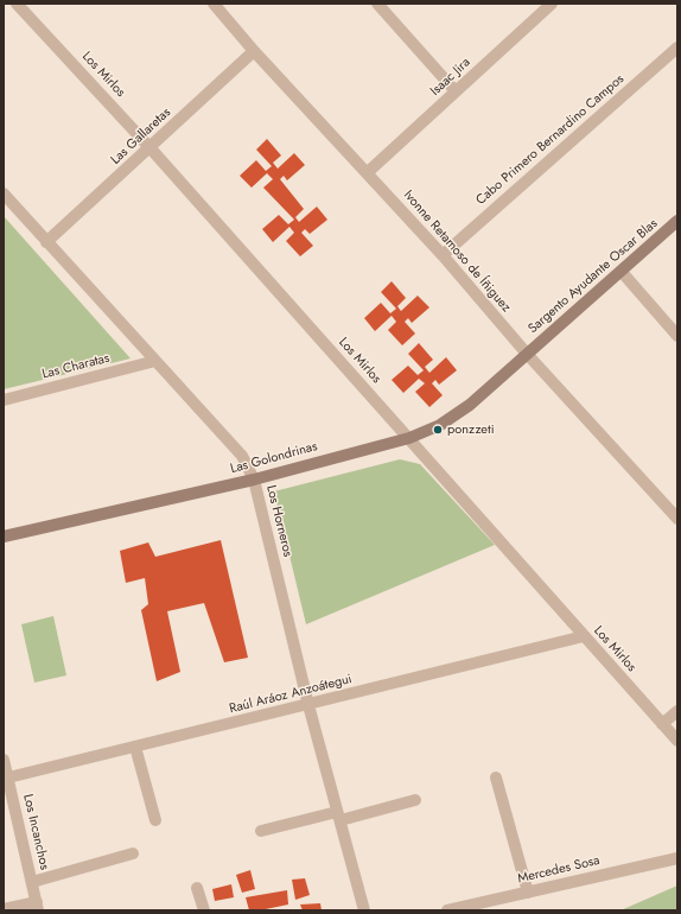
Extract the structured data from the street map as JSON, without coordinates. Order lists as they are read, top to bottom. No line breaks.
{"streets":{"street":["Los Mirlos","Isaac Jira","Las Gallaretas","Cabo Primero Bernardino Campos","Ivonne Retamoso de Íñiguez","Sargento Ayudante Oscar Blas","Las Charatas","Las Golondrinas","Los Horneros","Raúl Aráoz Anzoátegui","Los Incanchos","Mercedes Sosa"]},"crossings":[["Los Mirlos","Las Gallaretas"],["Los Mirlos","Las Golondrinas"],["Los Mirlos","Raúl Aráoz Anzoátegui"],["Isaac Jira","Ivonne Retamoso de Íñiguez"],["Las Gallaretas","Ivonne Retamoso de Íñiguez"],["Las Gallaretas","Los Horneros"],["Cabo Primero Bernardino Campos","Ivonne Retamoso de Íñiguez"],["Ivonne Retamoso de Íñiguez","Sargento Ayudante Oscar Blas"],["Ivonne Retamoso de Íñiguez","Las Golondrinas"],["Sargento Ayudante Oscar Blas","Las Golondrinas"],["Las Charatas","Los Horneros"],["Las Golondrinas","Los Horneros"],["Los Horneros","Raúl Aráoz Anzoátegui"],["Raúl Aráoz Anzoátegui","Los Incanchos"]],"places":["ponzzeti"]}
